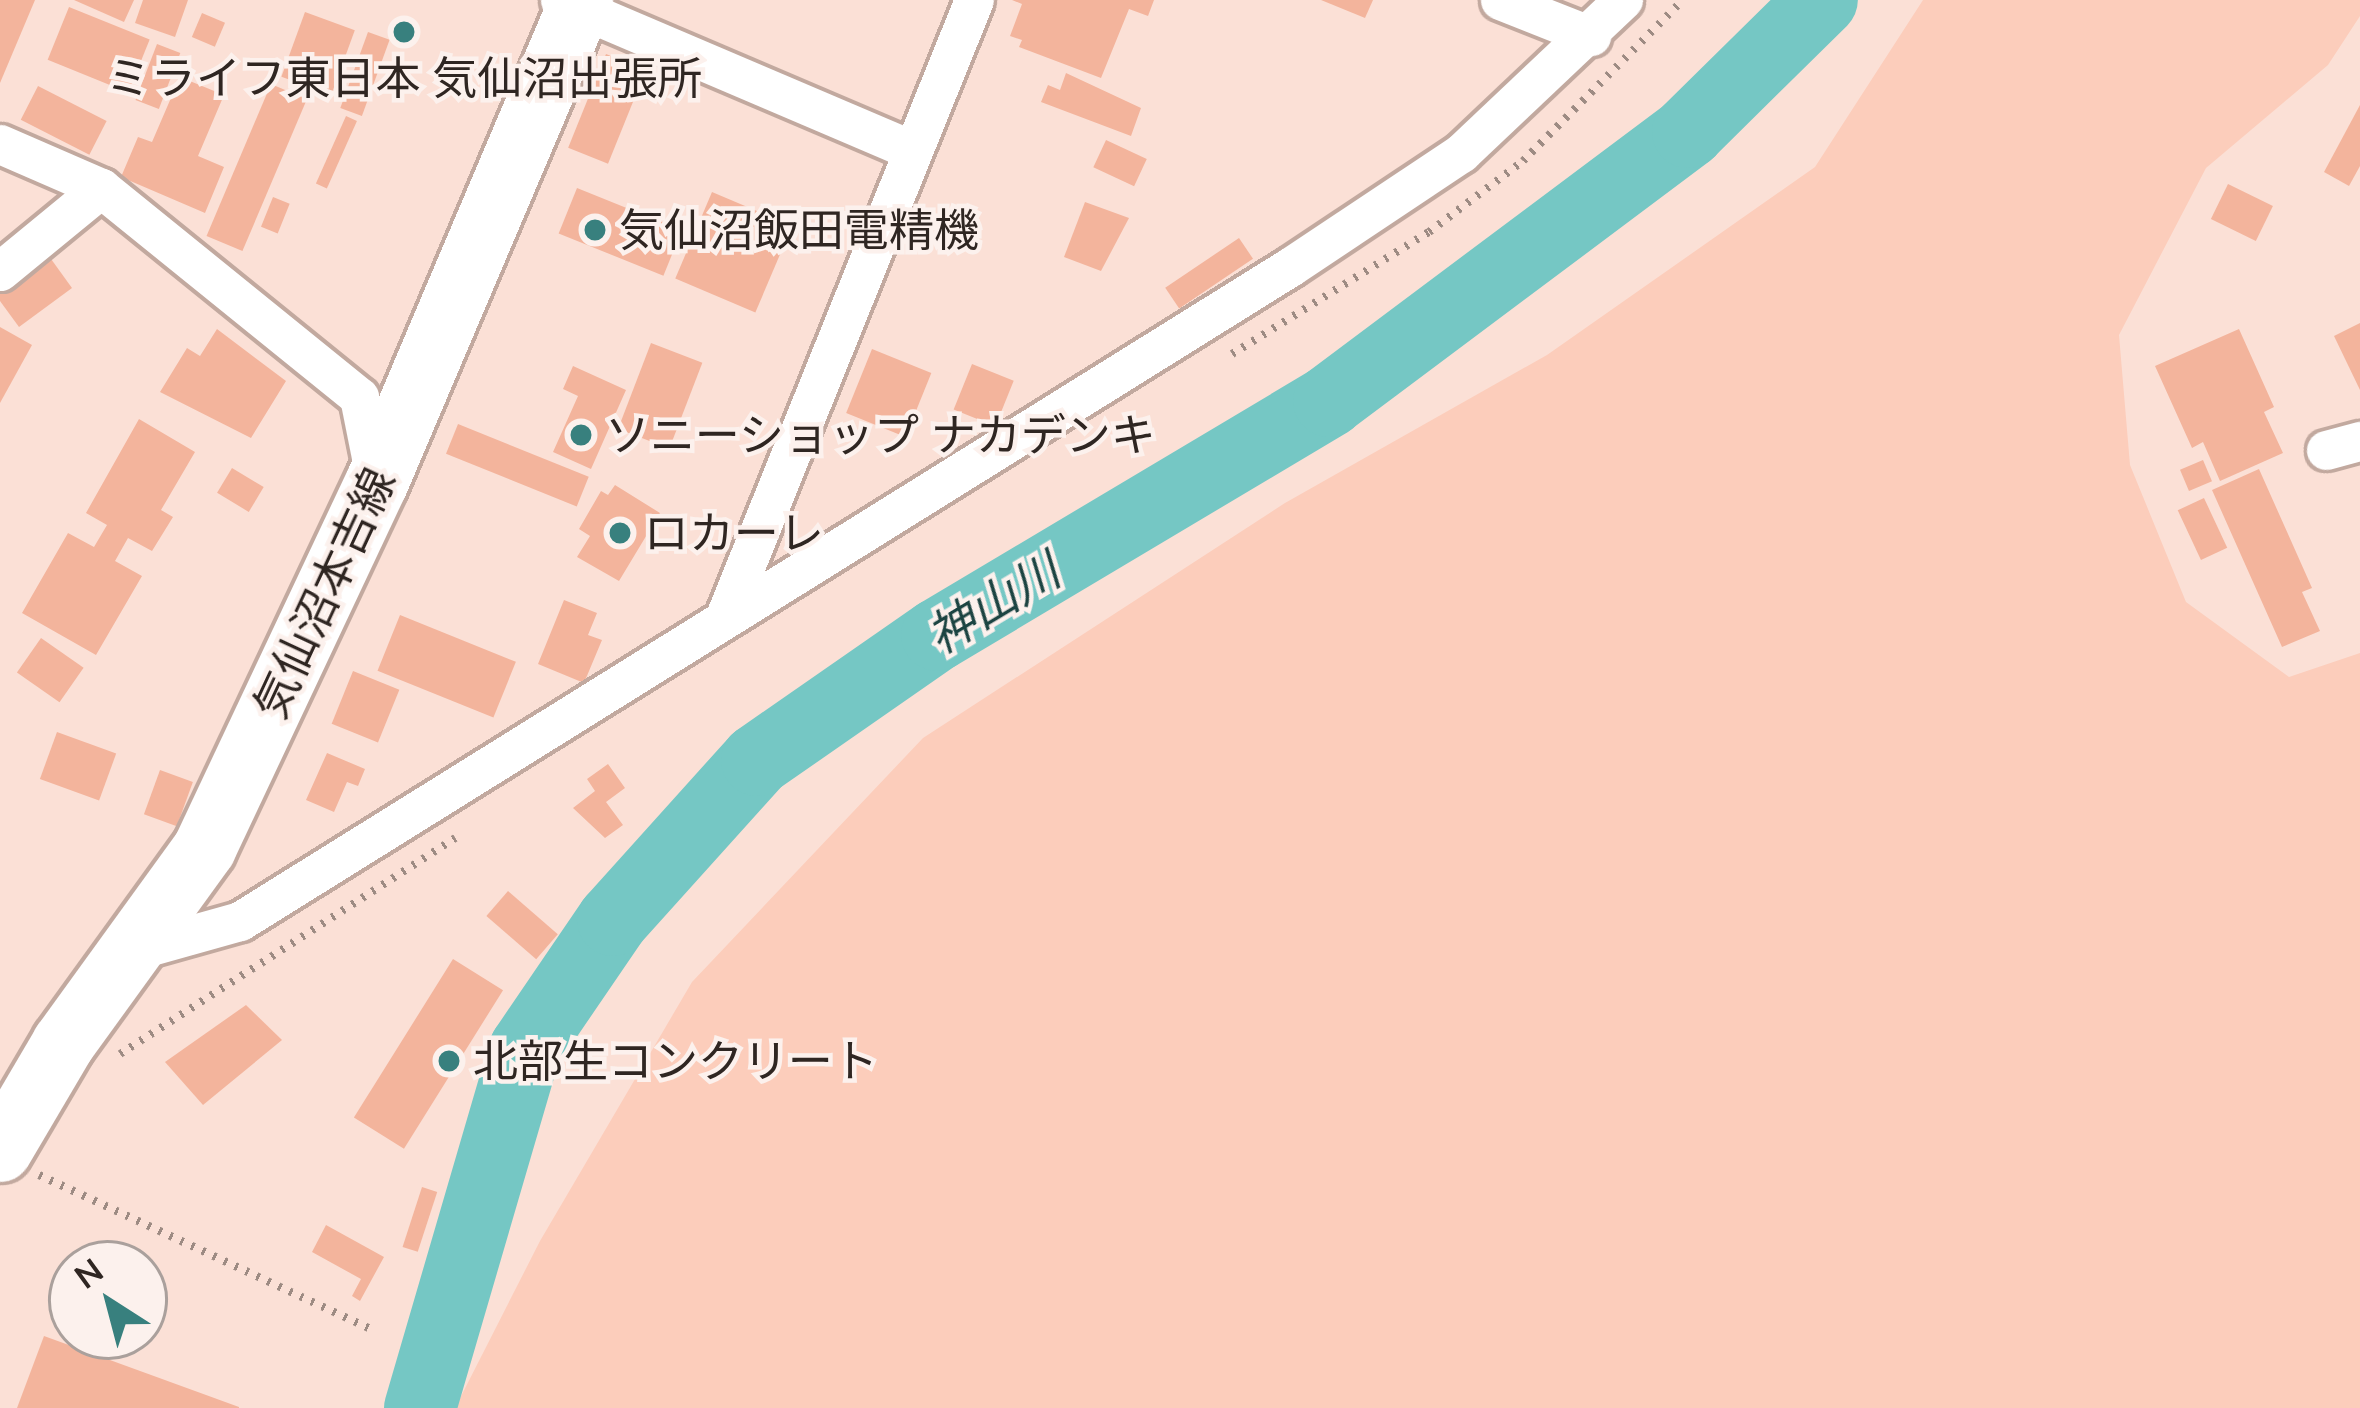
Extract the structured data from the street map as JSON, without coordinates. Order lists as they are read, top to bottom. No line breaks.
{"streets":{"main road":["気仙沼本吉線"]},"water":["神山川"],"places":["ミライフ東日本 気仙沼出張所","気仙沼飯田電精機","ソニーショップ ナカデンキ","ロカーレ","北部生コンクリート"],"north":"top left"}
